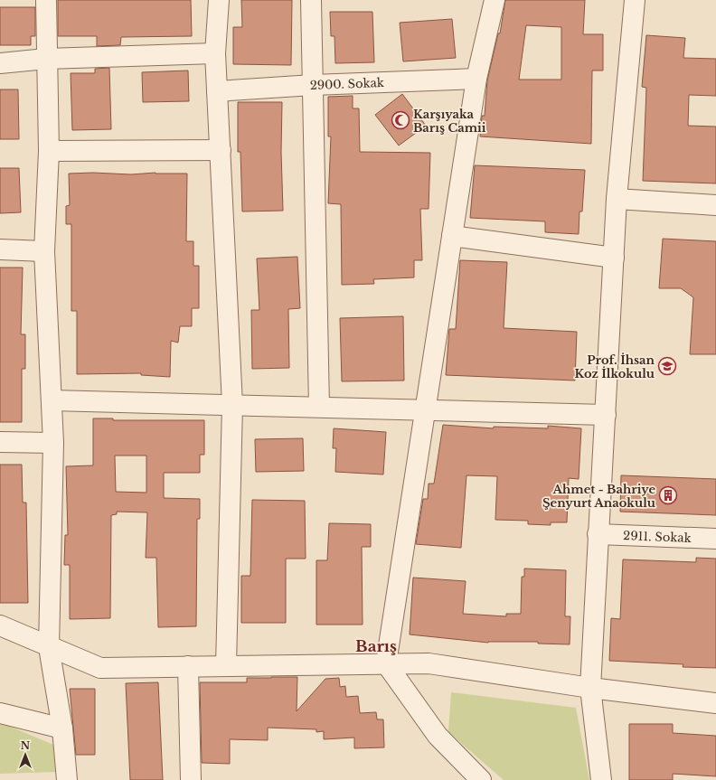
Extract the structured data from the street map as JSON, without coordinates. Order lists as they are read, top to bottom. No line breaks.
{"streets":{"street":["2900. Sokak","2911. Sokak"]},"districts":["Barış"],"places":{"mosque":["Karşıyaka Barış Camii"],"school or university":["Prof. İhsan Koz İlkokulu"],"building":["Ahmet - Bahriye Şenyurt Anaokulu"]},"north":"top"}
